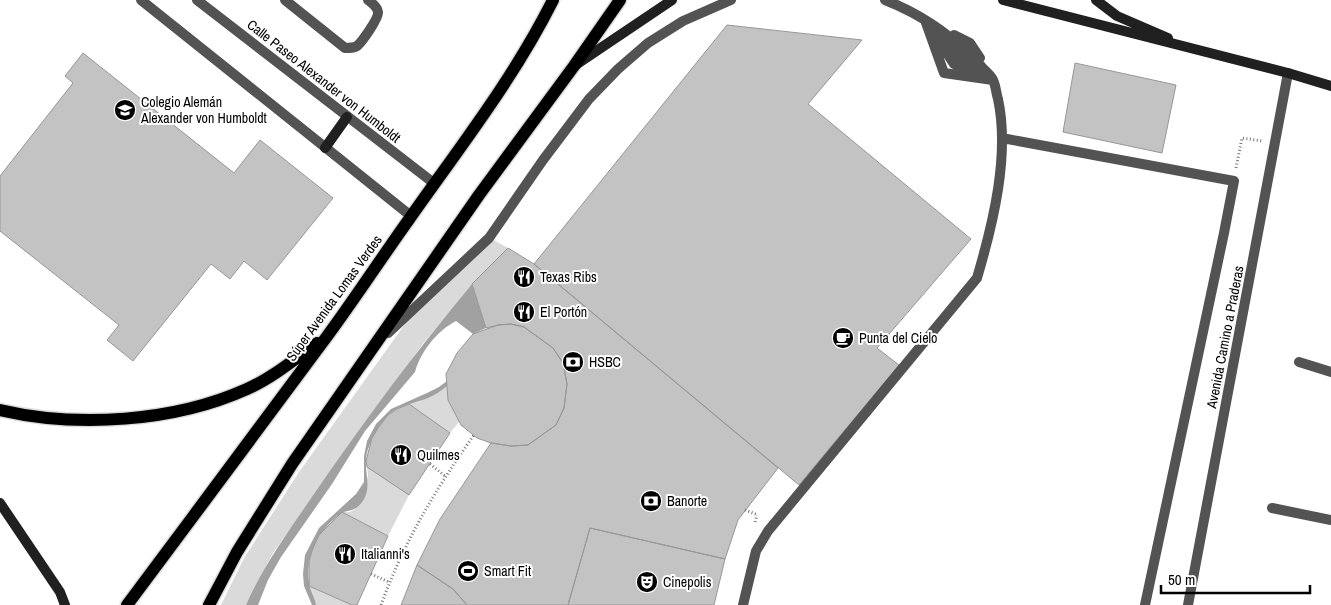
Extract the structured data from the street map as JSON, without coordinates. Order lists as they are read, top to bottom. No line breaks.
{"streets":{"main road":["Súper Avenida Lomas Verdes"],"street":["Calle Paseo Alexander von Humboldt","Avenida Camino a Praderas"]},"crossings":[["Calle Paseo Alexander von Humboldt","Súper Avenida Lomas Verdes"]],"places":{"school or university":["Colegio Alemán Alexander von Humboldt"],"restaurant":["Texas Ribs","El Portón","Quilmes","Italianni's"],"cafe":["Punta del Cielo"],"bank":["HSBC","Banorte"],"sports":["Smart Fit"],"theatre":["Cinepolis"]},"scale_bar":"50 m"}
